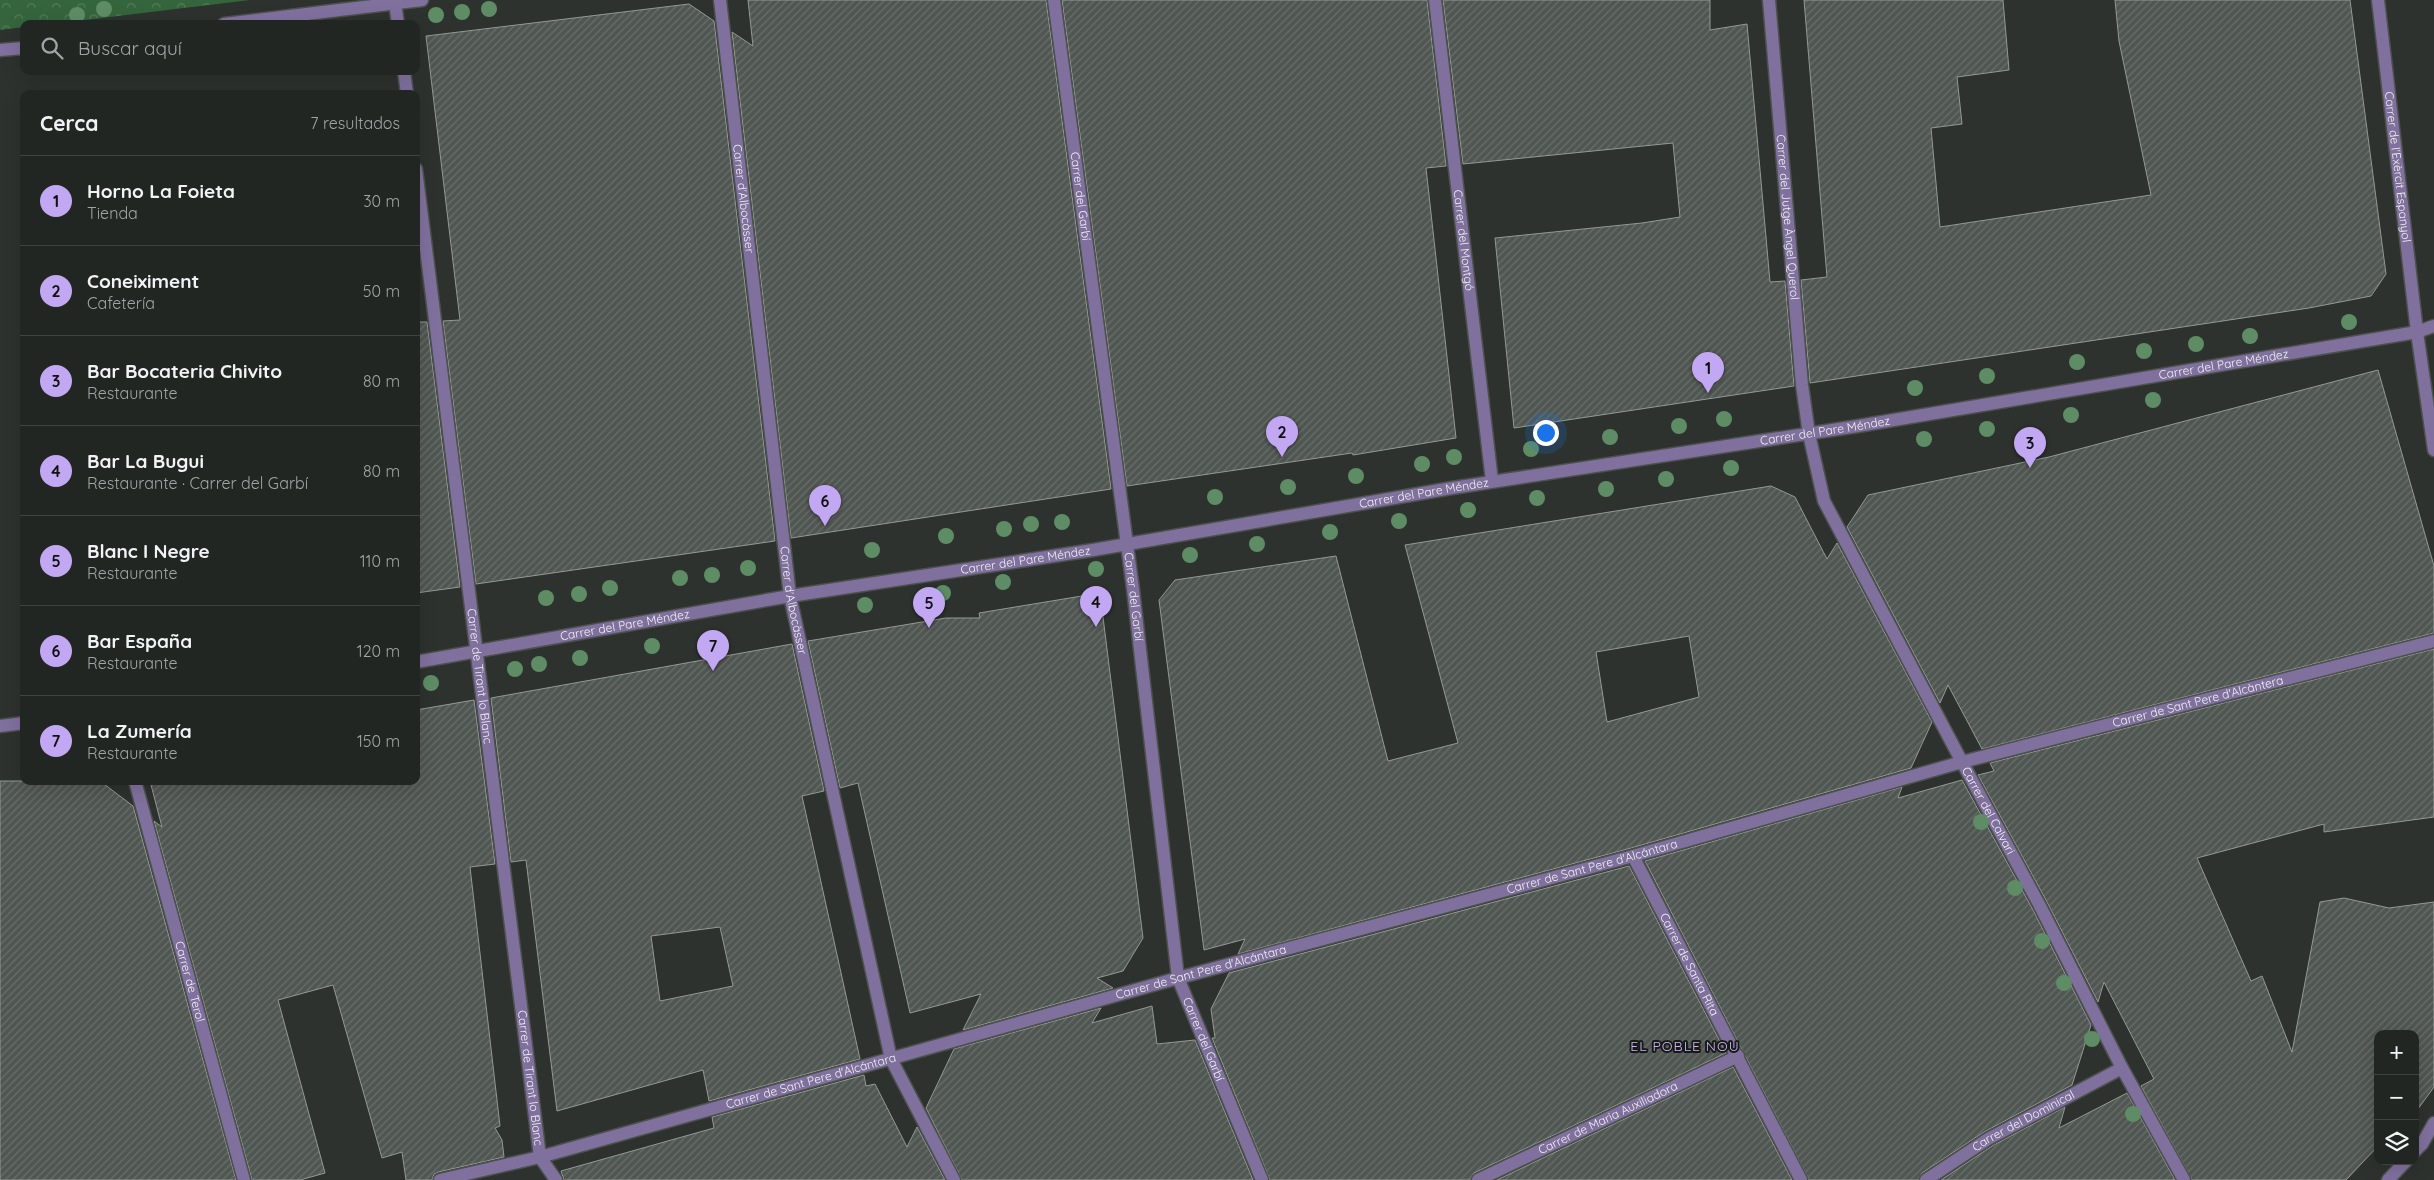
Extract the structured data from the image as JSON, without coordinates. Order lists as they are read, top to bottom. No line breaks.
{"streets":{"street":["Carrer de l'Exèrcit Espanyol","Carrer del Garbí","Carrer d'Albocàsser","Carrer del Jutge Àngel Querol","Carrer del Montgó","Carrer del Pare Méndez","Carrer de Tirant lo Blanc","Carrer de Sant Pere d'Alcàntera","Carrer del Calvari","Carrer de Sant Pere d'Alcántara","Carrer de Santa Rita","Carrer de Terol","Carrer de Maria Auxiliadora","Carrer del Dominical"]},"crossings":[["Carrer de l'Exèrcit Espanyol","Carrer del Pare Méndez"],["Carrer del Garbí","Carrer del Pare Méndez"],["Carrer del Garbí","Carrer de Sant Pere d'Alcántara"],["Carrer d'Albocàsser","Carrer del Pare Méndez"],["Carrer d'Albocàsser","Carrer de Sant Pere d'Alcántara"],["Carrer del Jutge Àngel Querol","Carrer del Pare Méndez"],["Carrer del Jutge Àngel Querol","Carrer del Calvari"],["Carrer del Montgó","Carrer del Pare Méndez"],["Carrer del Pare Méndez","Carrer de Tirant lo Blanc"],["Carrer del Pare Méndez","Carrer del Calvari"],["Carrer de Tirant lo Blanc","Carrer de Sant Pere d'Alcántara"],["Carrer de Sant Pere d'Alcàntera","Carrer del Calvari"],["Carrer de Sant Pere d'Alcàntera","Carrer de Sant Pere d'Alcántara"],["Carrer del Calvari","Carrer de Sant Pere d'Alcántara"],["Carrer del Calvari","Carrer del Dominical"],["Carrer de Sant Pere d'Alcántara","Carrer de Santa Rita"],["Carrer de Santa Rita","Carrer de Maria Auxiliadora"]],"districts":["EL POBLE NOU"],"page":{"search":"Buscar aquí","heading":["Cerca","7 resultados"],"list":[{"mark":"1","name":"Horno La Foieta","note":"Tienda","value":"30 m"},{"mark":"2","name":"Coneiximent","note":"Cafetería","value":"50 m"},{"mark":"3","name":"Bar Bocateria Chivito","note":"Restaurante","value":"80 m"},{"mark":"4","name":"Bar La Bugui","note":"Restaurante · Carrer del Garbí","value":"80 m"},{"mark":"5","name":"Blanc I Negre","note":"Restaurante","value":"110 m"},{"mark":"6","name":"Bar España","note":"Restaurante","value":"120 m"},{"mark":"7","name":"La Zumería","note":"Restaurante","value":"150 m"}],"pins":["1","2","3","6","4","5","7"],"map_buttons":["+","−"]}}
